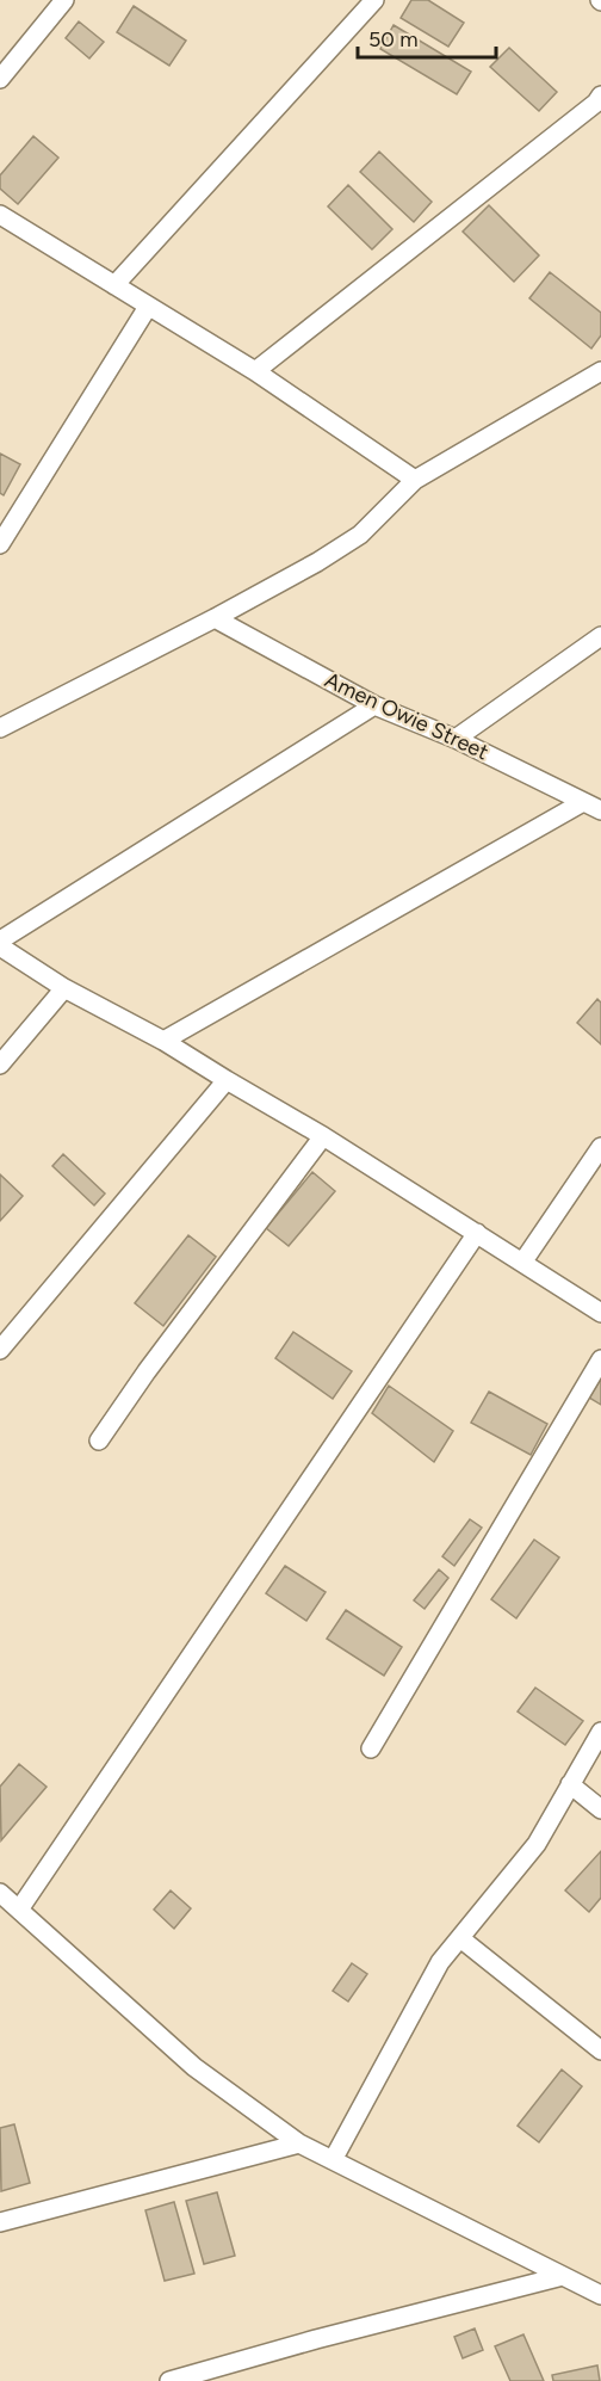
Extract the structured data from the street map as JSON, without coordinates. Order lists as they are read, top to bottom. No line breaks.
{"streets":{"street":["Amen Owie Street"]},"scale_bar":"50 m"}
